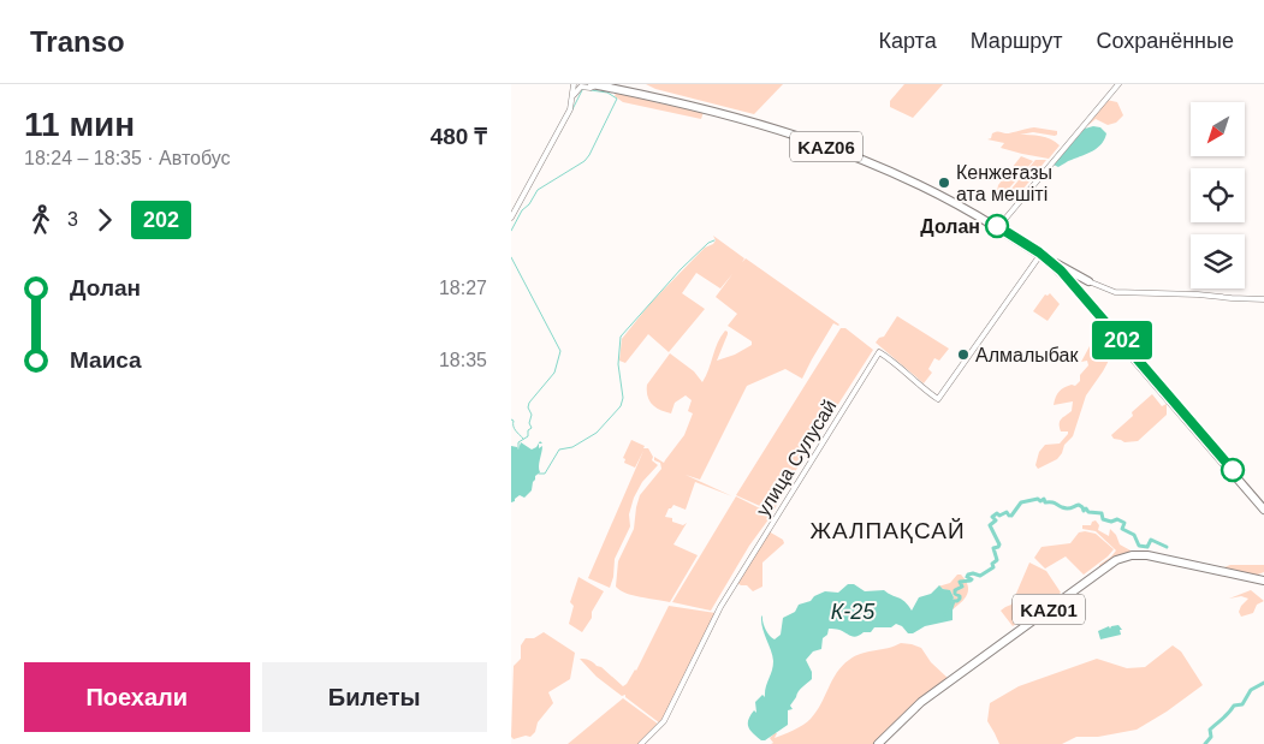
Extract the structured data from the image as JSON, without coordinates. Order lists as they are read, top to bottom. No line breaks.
{"streets":{"highway":["KАZ06","KАZ01"],"main road":["улица Сулусай"]},"crossings":[["KАZ06","улица Сулусай"]],"districts":["ЖАЛПАҚСАЙ"],"water":["К-25"],"places":["Кенжеғазы ата мешіті","Долан","Алмалыбак"],"lines":["bus line 202"],"north":"bottom left","page":{"header":"Transo","nav":["Карта","Маршрут","Сохранённые"],"heading":["11 мин","18:24 – 18:35 · Автобус","480 ₸"],"on_map":"202","legs":["3","202"],"list":[{"name":"Долан","value":"18:27"},{"name":"Маиса","value":"18:35"}],"buttons":["Поехали","Билеты"]}}
